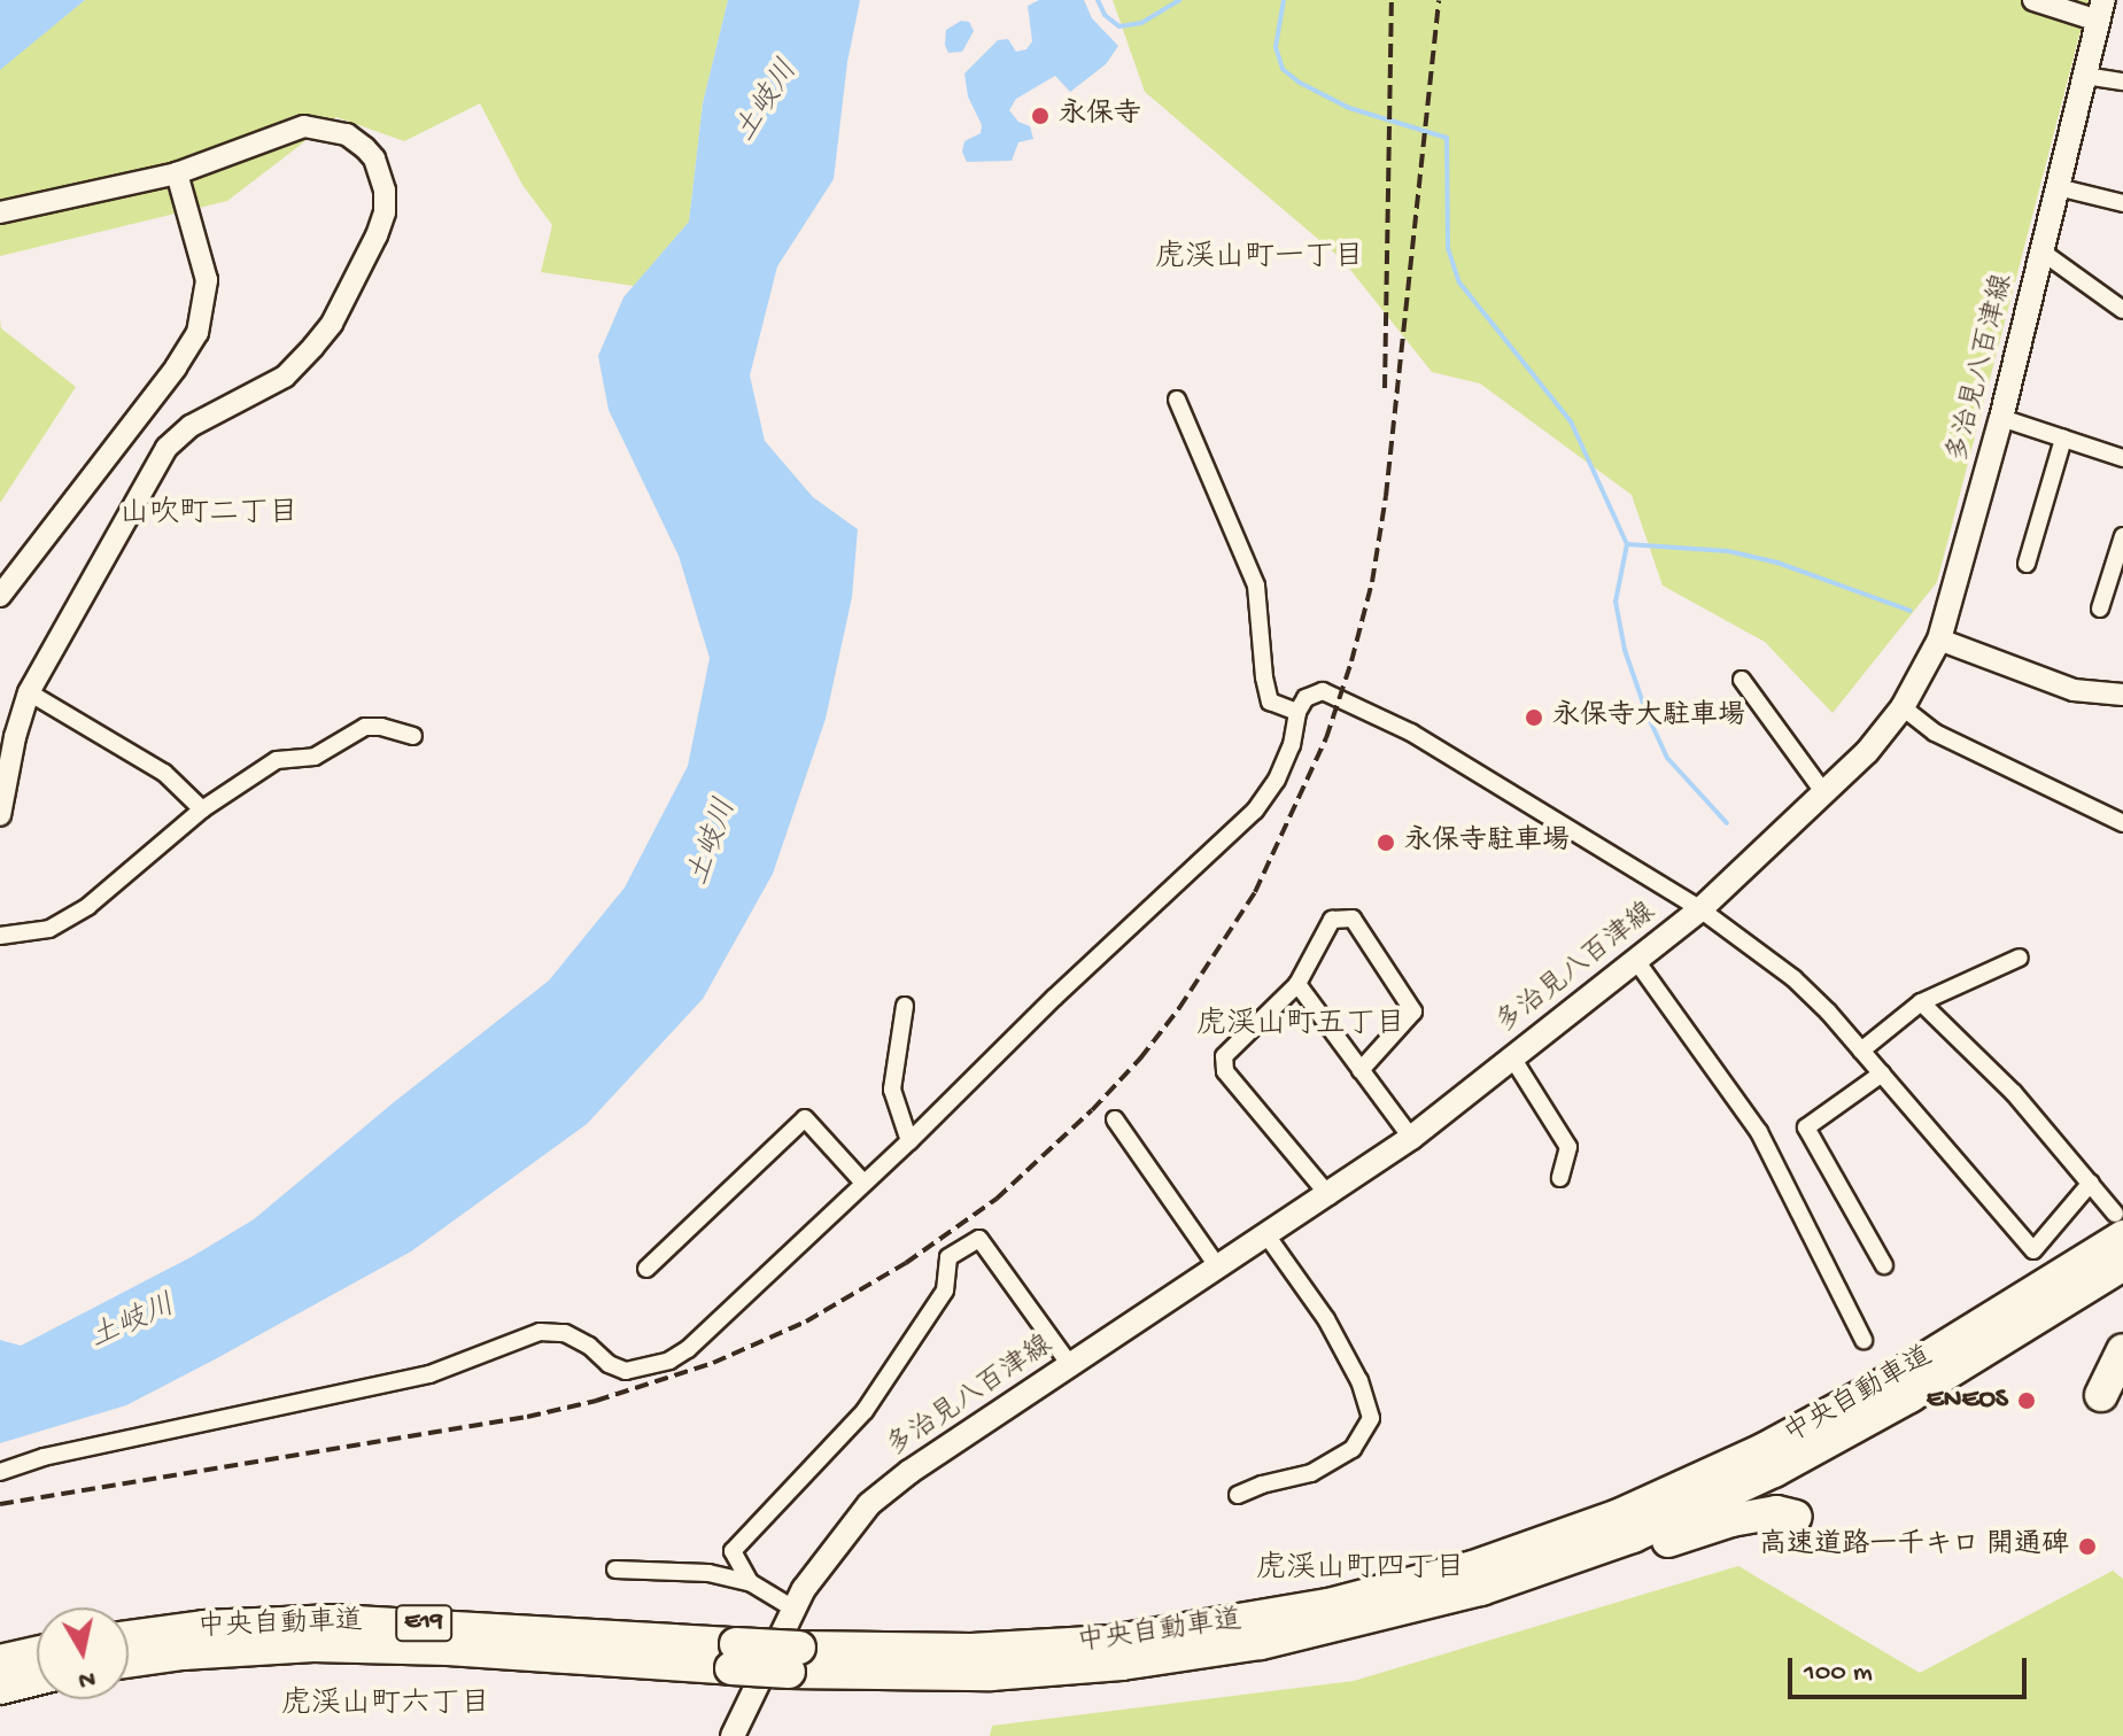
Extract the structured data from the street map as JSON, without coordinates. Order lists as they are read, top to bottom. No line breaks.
{"streets":{"highway":["中央自動車道","E19"],"main road":["多治見八百津線"]},"districts":["虎渓山町一丁目","山吹町二丁目","虎渓山町五丁目","虎渓山町四丁目","虎渓山町六丁目"],"water":["土岐川"],"places":["永保寺","永保寺大駐車場","永保寺駐車場","ENEOS","高速道路一千キロ 開通碑"],"scale_bar":"100 m","north":"bottom"}
